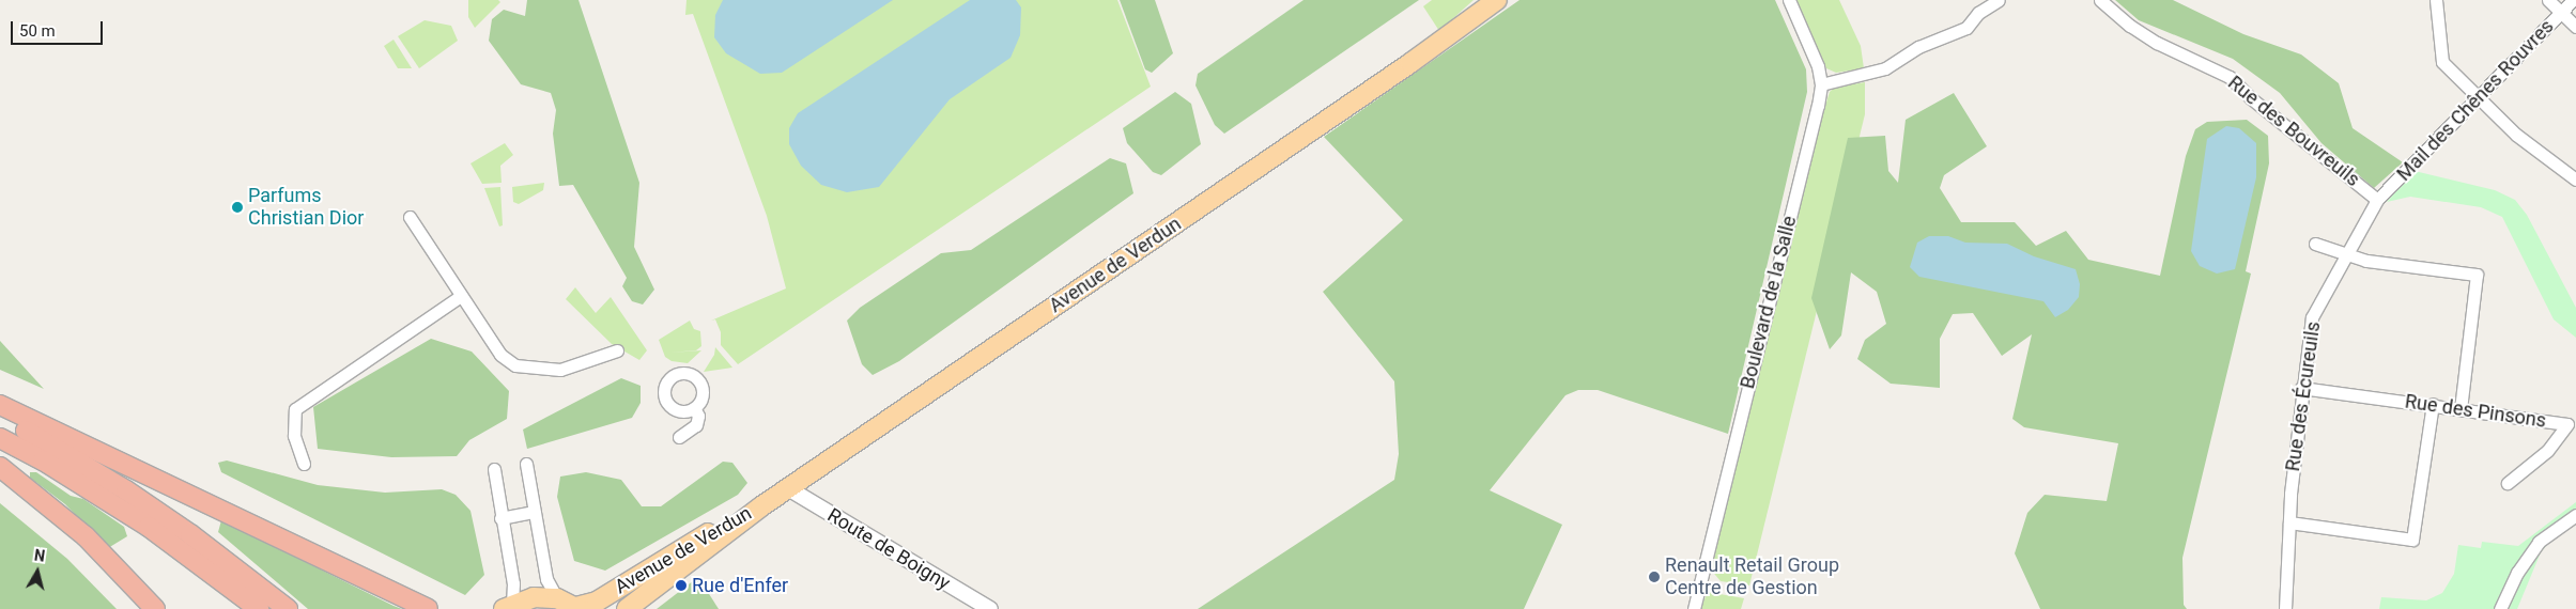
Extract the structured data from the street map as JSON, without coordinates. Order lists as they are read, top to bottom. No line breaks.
{"streets":{"main road":["Avenue de Verdun"],"street":["Mail des Chênes Rouvres","Rue des Bouvreuils","Boulevard de la Salle","Rue des Écureuils","Rue des Pinsons","Route de Boigny"]},"crossings":[["Mail des Chênes Rouvres","Rue des Bouvreuils"],["Mail des Chênes Rouvres","Rue des Écureuils"],["Rue des Bouvreuils","Rue des Écureuils"],["Avenue de Verdun","Route de Boigny"],["Rue des Écureuils","Rue des Pinsons"]],"places":["Parfums Christian Dior","Renault Retail Group Centre de Gestion","Rue d'Enfer"],"scale_bar":"50 m","north":"top"}
